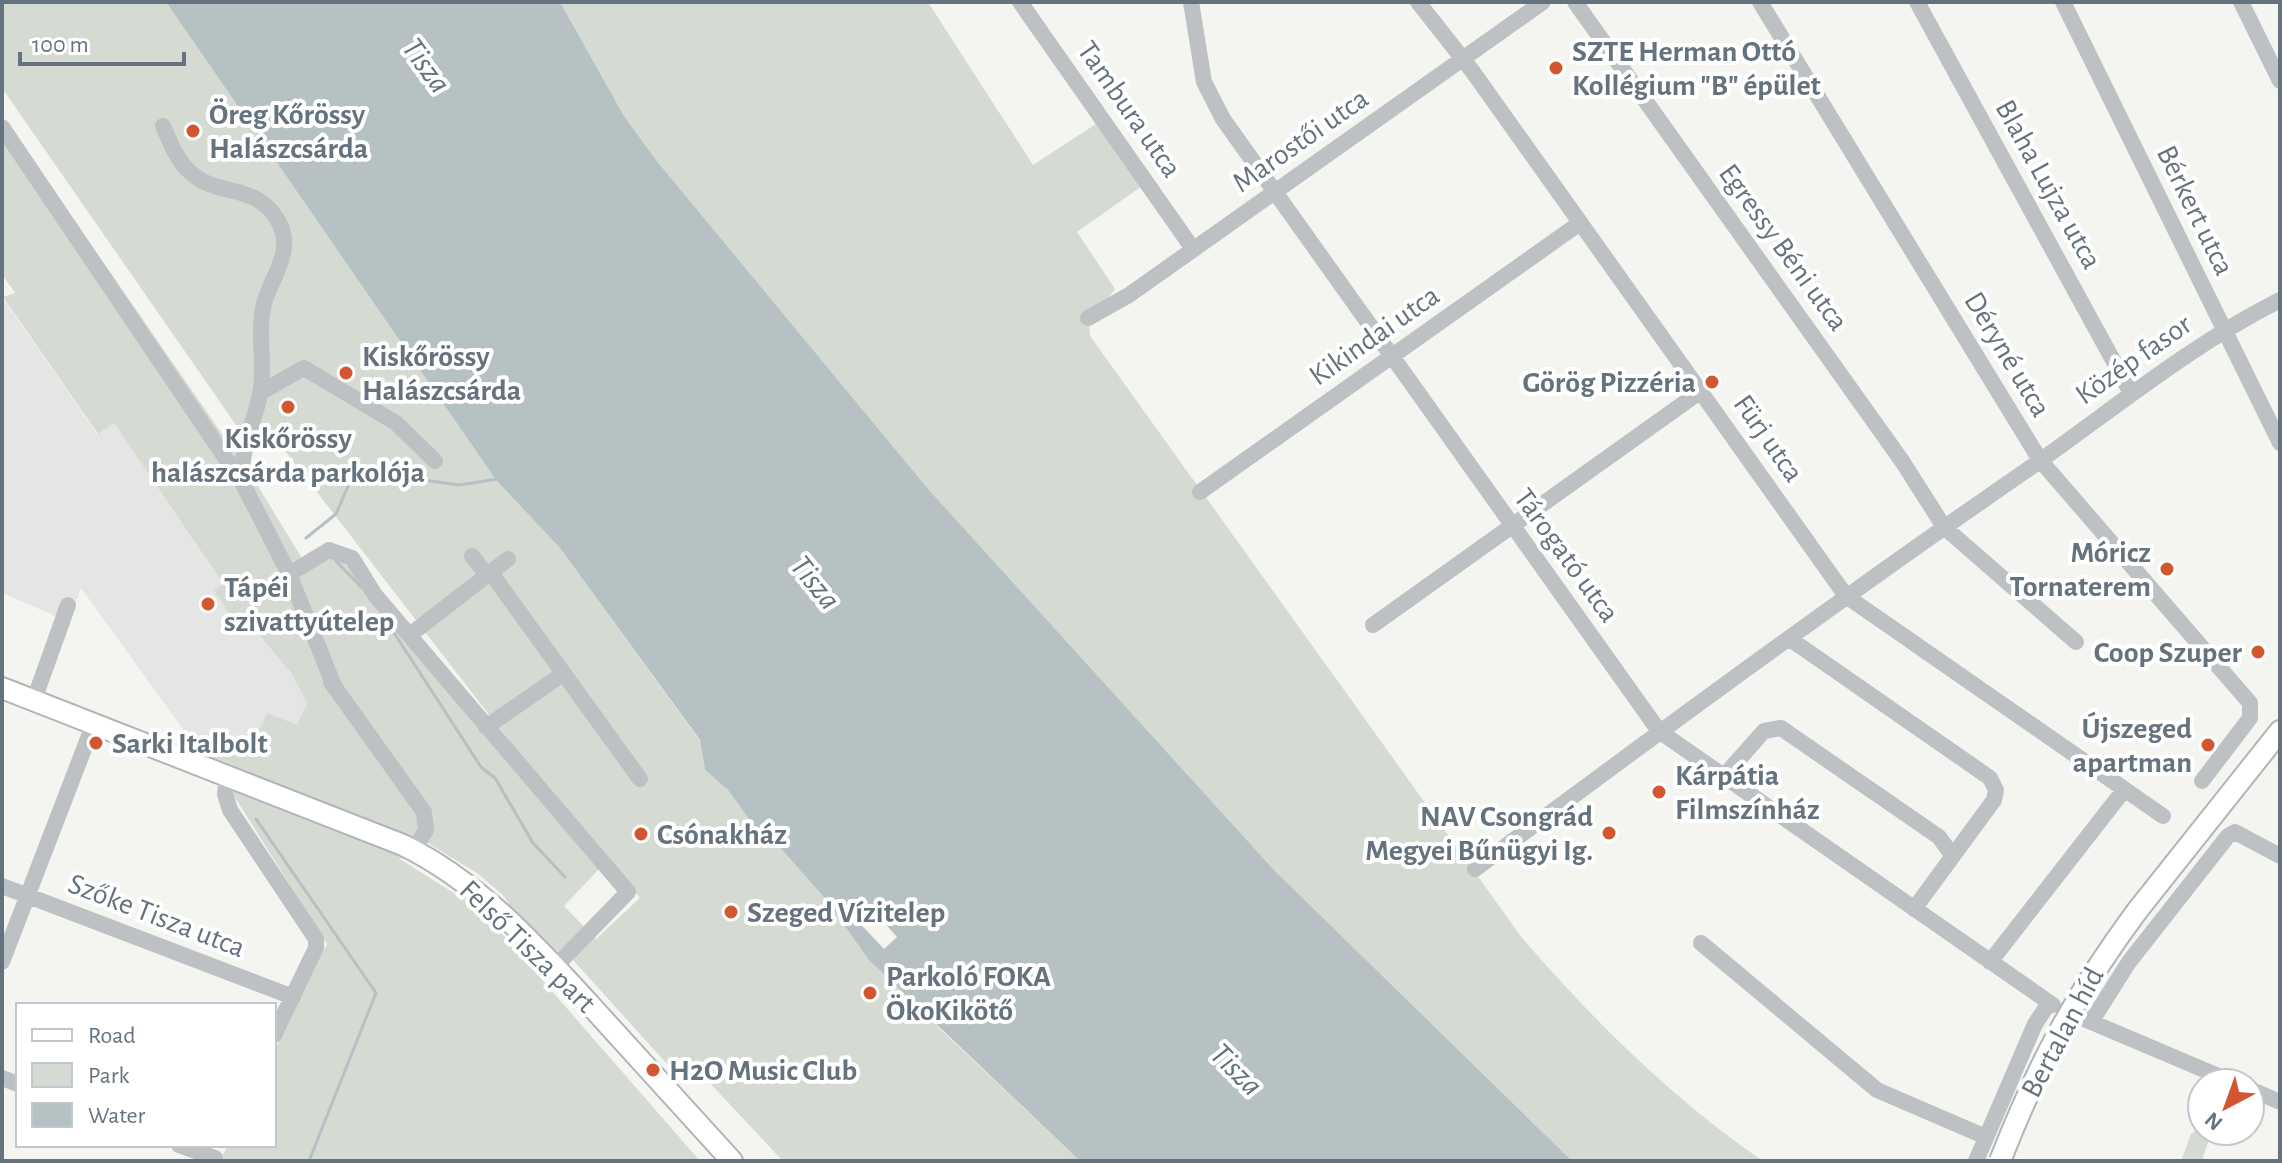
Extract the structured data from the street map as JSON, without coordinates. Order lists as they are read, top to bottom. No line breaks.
{"streets":{"main road":["Felső Tisza part","Bertalan híd"],"street":["Tambura utca","Marostői utca","Blaha Lujza utca","Bérkert utca","Egressy Béni utca","Kikindai utca","Déryné utca","Közép fasor","Fürj utca","Tárogató utca","Szőke Tisza utca"]},"crossings":[["Tambura utca","Marostői utca"],["Marostői utca","Fürj utca"],["Marostői utca","Tárogató utca"],["Blaha Lujza utca","Közép fasor"],["Bérkert utca","Közép fasor"],["Egressy Béni utca","Közép fasor"],["Kikindai utca","Fürj utca"],["Kikindai utca","Tárogató utca"],["Déryné utca","Közép fasor"],["Közép fasor","Fürj utca"],["Közép fasor","Tárogató utca"]],"water":["Tisza"],"places":["SZTE Herman Ottó Kollégium \"B\" épület","Öreg Kőrössy Halászcsárda","Kiskőrössy Halászcsárda","Görög Pizzéria","Kiskőrössy halászcsárda parkolója","Móricz Tornaterem","Tápéi szivattyútelep","Coop Szuper","Sarki Italbolt","Újszeged apartman","Kárpátia Filmszínház","NAV Csongrád Megyei Bűnügyi Ig.","Csónakház","Szeged Vízitelep","Parkoló FOKA ÖkoKikötő","H2O Music Club"],"legend":["Road","Park","Water"],"scale_bar":"100 m","north":"bottom left"}
